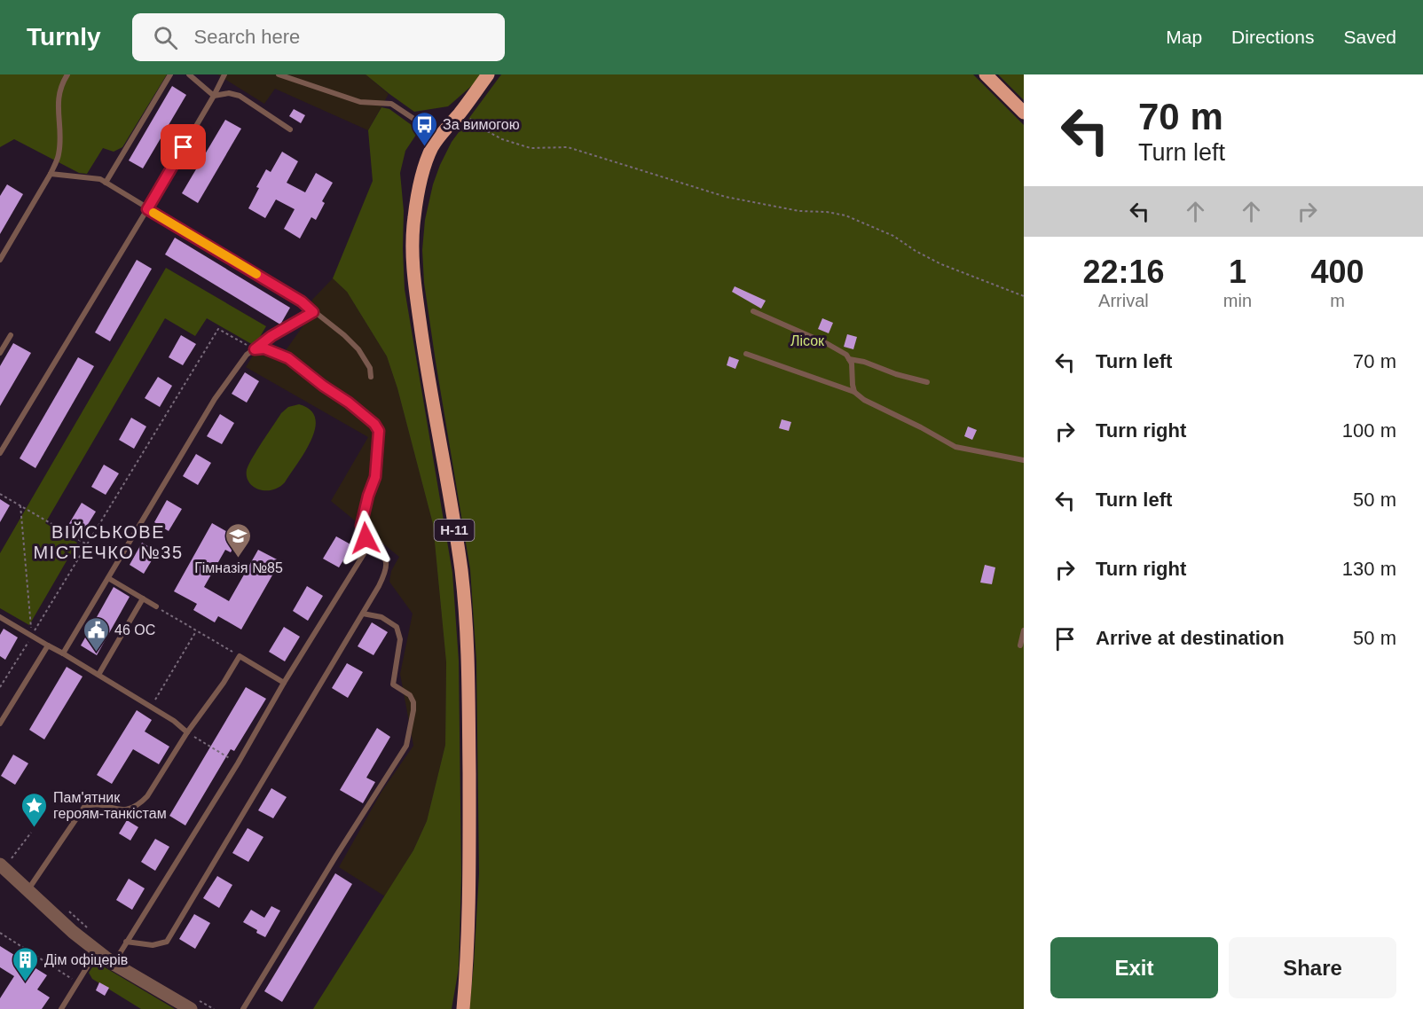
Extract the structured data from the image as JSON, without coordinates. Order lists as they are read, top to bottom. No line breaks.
{"streets":{"main road":["Н-11"]},"districts":["ВІЙСЬКОВЕ МІСТЕЧКО №35"],"parks":["Лісок"],"places":{"bus stop":["За вимогою"],"school or university":["Гімназія №85"],"public building":["46 ОС"],"place":["Пам'ятник героям-танкістам"],"building":["Дім офіцерів"]},"page":{"header":"Turnly","search":"Search here","nav":["Map","Directions","Saved"],"turn":["70 m","Turn left"],"eta":["22:16","Arrival","1","min","400","m"],"list":[{"name":"Turn left","value":"70 m"},{"name":"Turn right","value":"100 m"},{"name":"Turn left","value":"50 m"},{"name":"Turn right","value":"130 m"},{"name":"Arrive at destination","value":"50 m"}],"buttons":["Exit","Share"]}}
